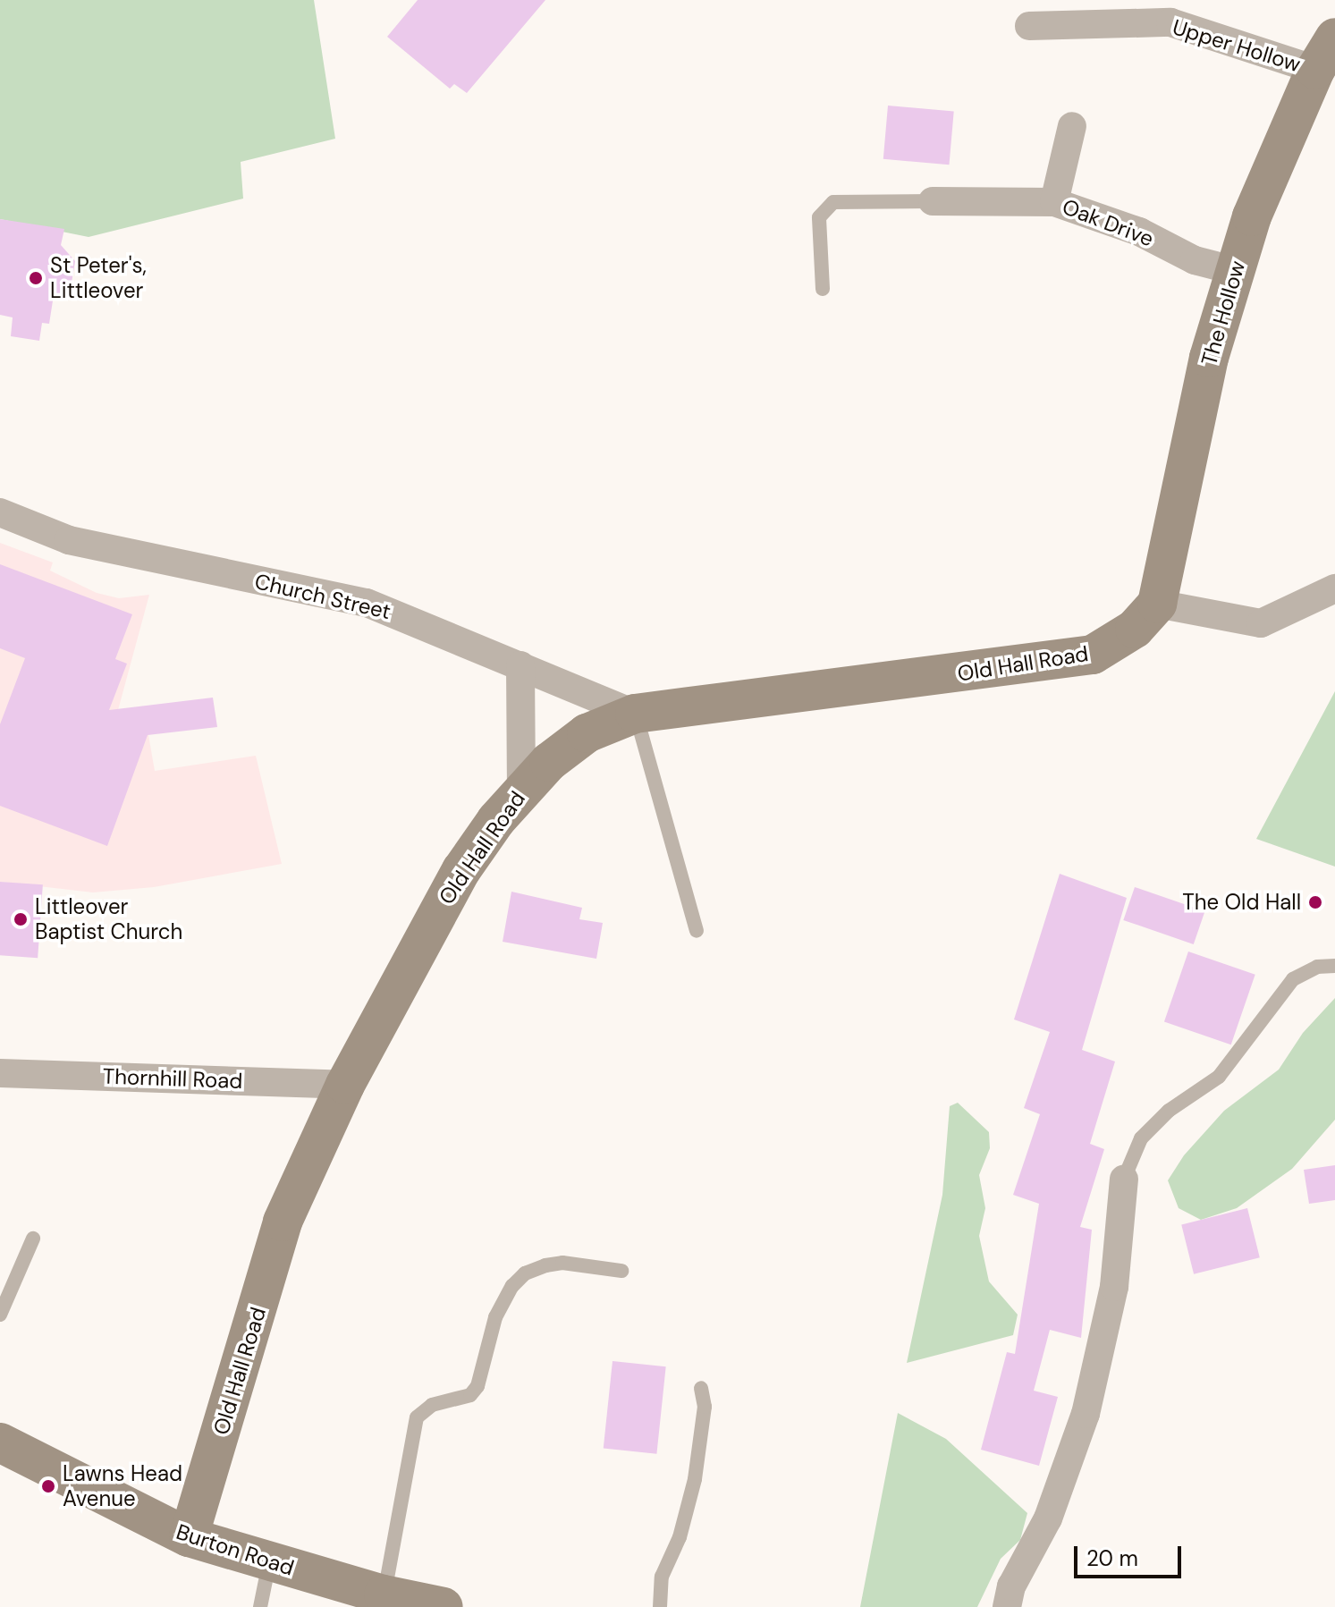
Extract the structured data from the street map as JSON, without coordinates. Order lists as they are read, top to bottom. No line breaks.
{"streets":{"street":["Upper Hollow","Oak Drive","The Hollow","Church Street","Old Hall Road","Thornhill Road","Burton Road"]},"crossings":[["Upper Hollow","The Hollow"],["Oak Drive","The Hollow"],["The Hollow","Old Hall Road"],["Church Street","Old Hall Road"],["Old Hall Road","Thornhill Road"],["Old Hall Road","Burton Road"]],"places":["St Peter's, Littleover","The Old Hall","Littleover Baptist Church","Lawns Head Avenue"],"scale_bar":"20 m"}
